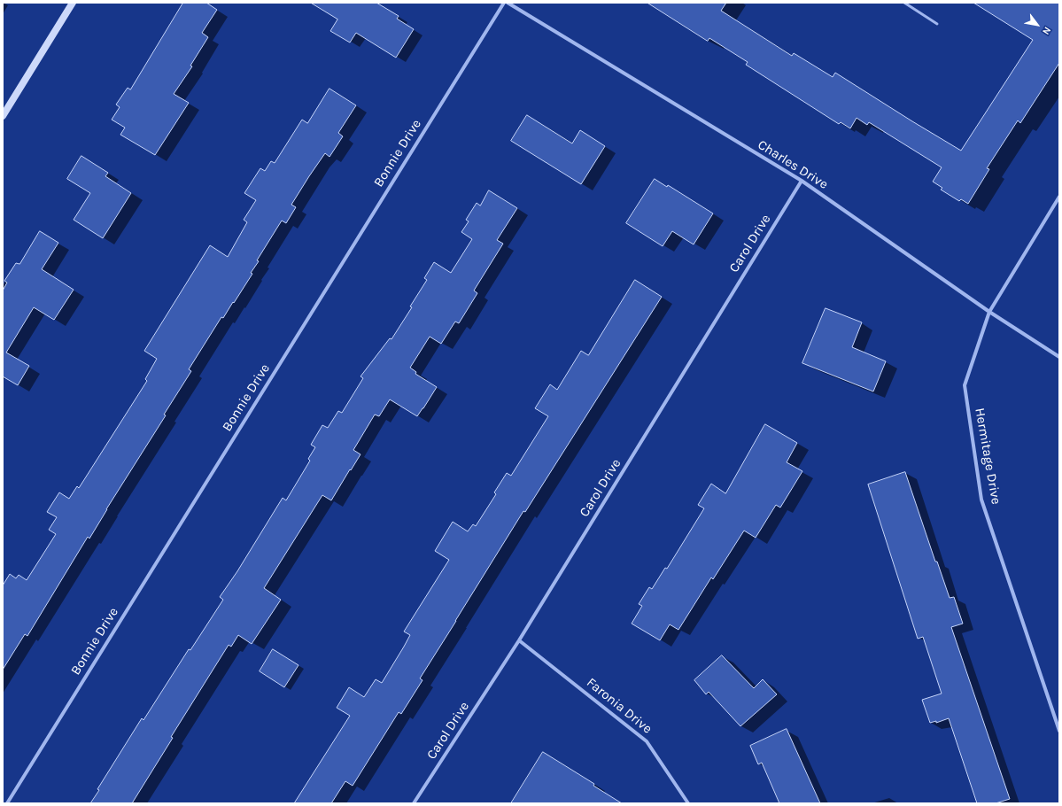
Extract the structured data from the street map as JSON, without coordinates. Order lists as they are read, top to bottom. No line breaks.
{"streets":{"street":["Bonnie Drive","Charles Drive","Carol Drive","Hermitage Drive","Faronia Drive"]},"crossings":[["Charles Drive","Carol Drive"],["Charles Drive","Hermitage Drive"],["Carol Drive","Faronia Drive"]],"north":"bottom right"}
